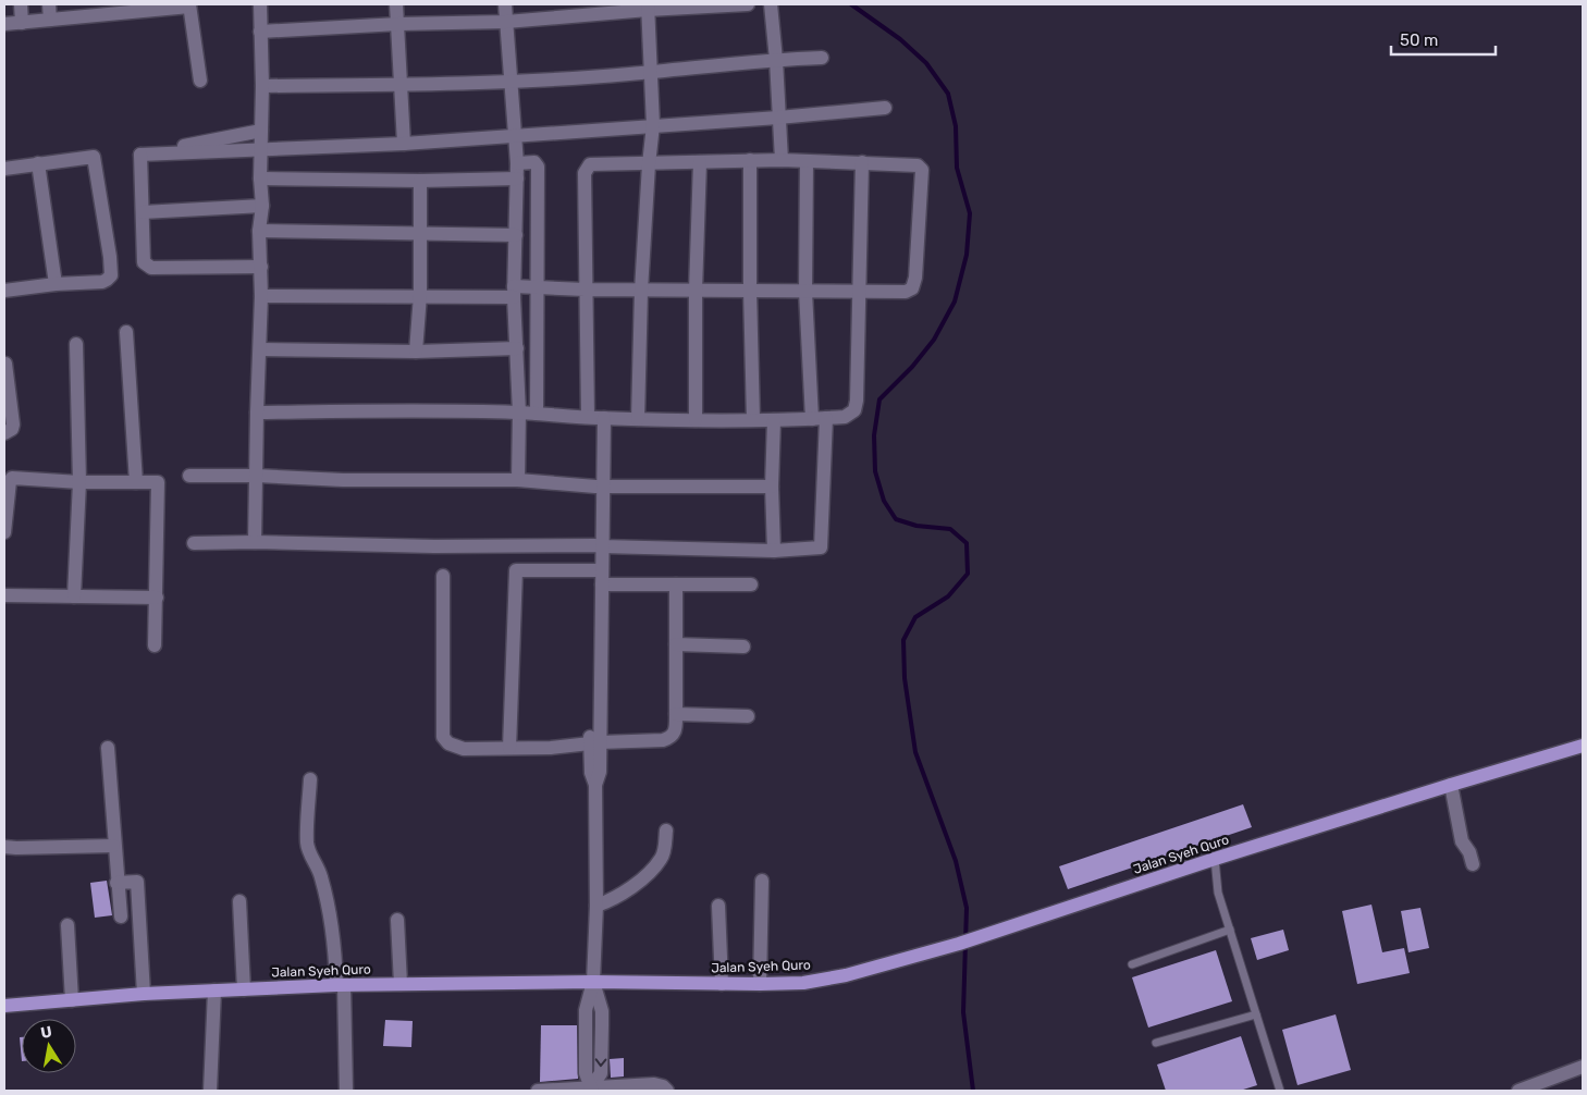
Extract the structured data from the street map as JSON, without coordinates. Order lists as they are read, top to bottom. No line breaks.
{"streets":{"main road":["Jalan Syeh Quro"]},"scale_bar":"50 m","north":"top"}
